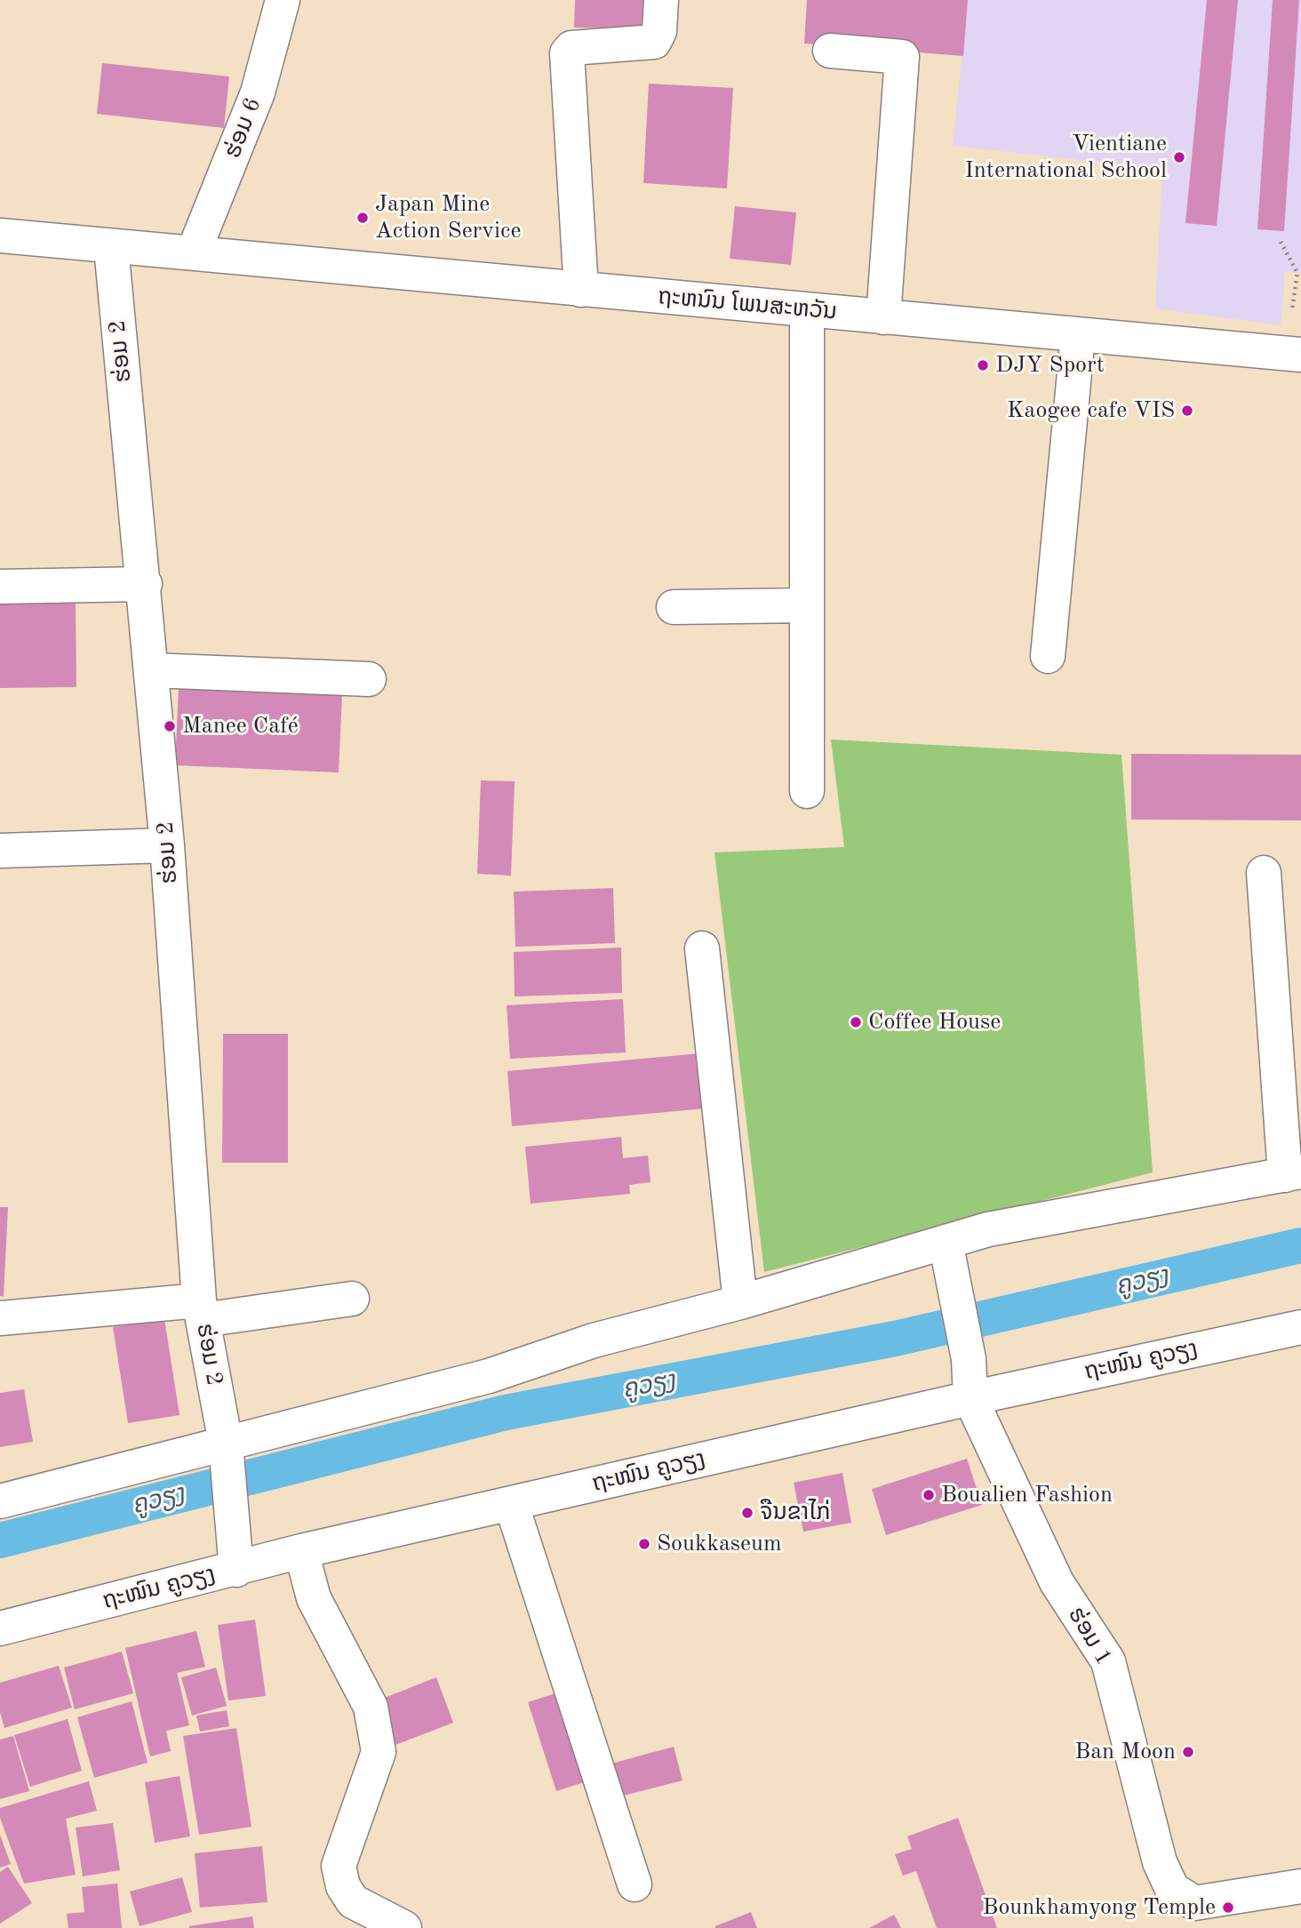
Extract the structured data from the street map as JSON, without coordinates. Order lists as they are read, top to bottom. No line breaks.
{"streets":{"street":["ຮ່ອມ 6","ຖະຫນົນ ໂພນສະຫວັນ","ຮ່ອມ 2","ຖະໜົນ ຄູວຽງ","ຮ່ອມ 1"]},"crossings":[["ຮ່ອມ 6","ຖະຫນົນ ໂພນສະຫວັນ"],["ຖະຫນົນ ໂພນສະຫວັນ","ຮ່ອມ 2"],["ຮ່ອມ 2","ຖະໜົນ ຄູວຽງ"],["ຖະໜົນ ຄູວຽງ","ຮ່ອມ 1"]],"water":["ຄູວຽງ"],"places":["Vientiane International School","Japan Mine Action Service","DJY Sport","Kaogee cafe VIS","Manee Café","Coffee House","Boualien Fashion","ຈືນຂາໄກ່","Soukkaseum","Ban Moon","Bounkhamyong Temple"]}
